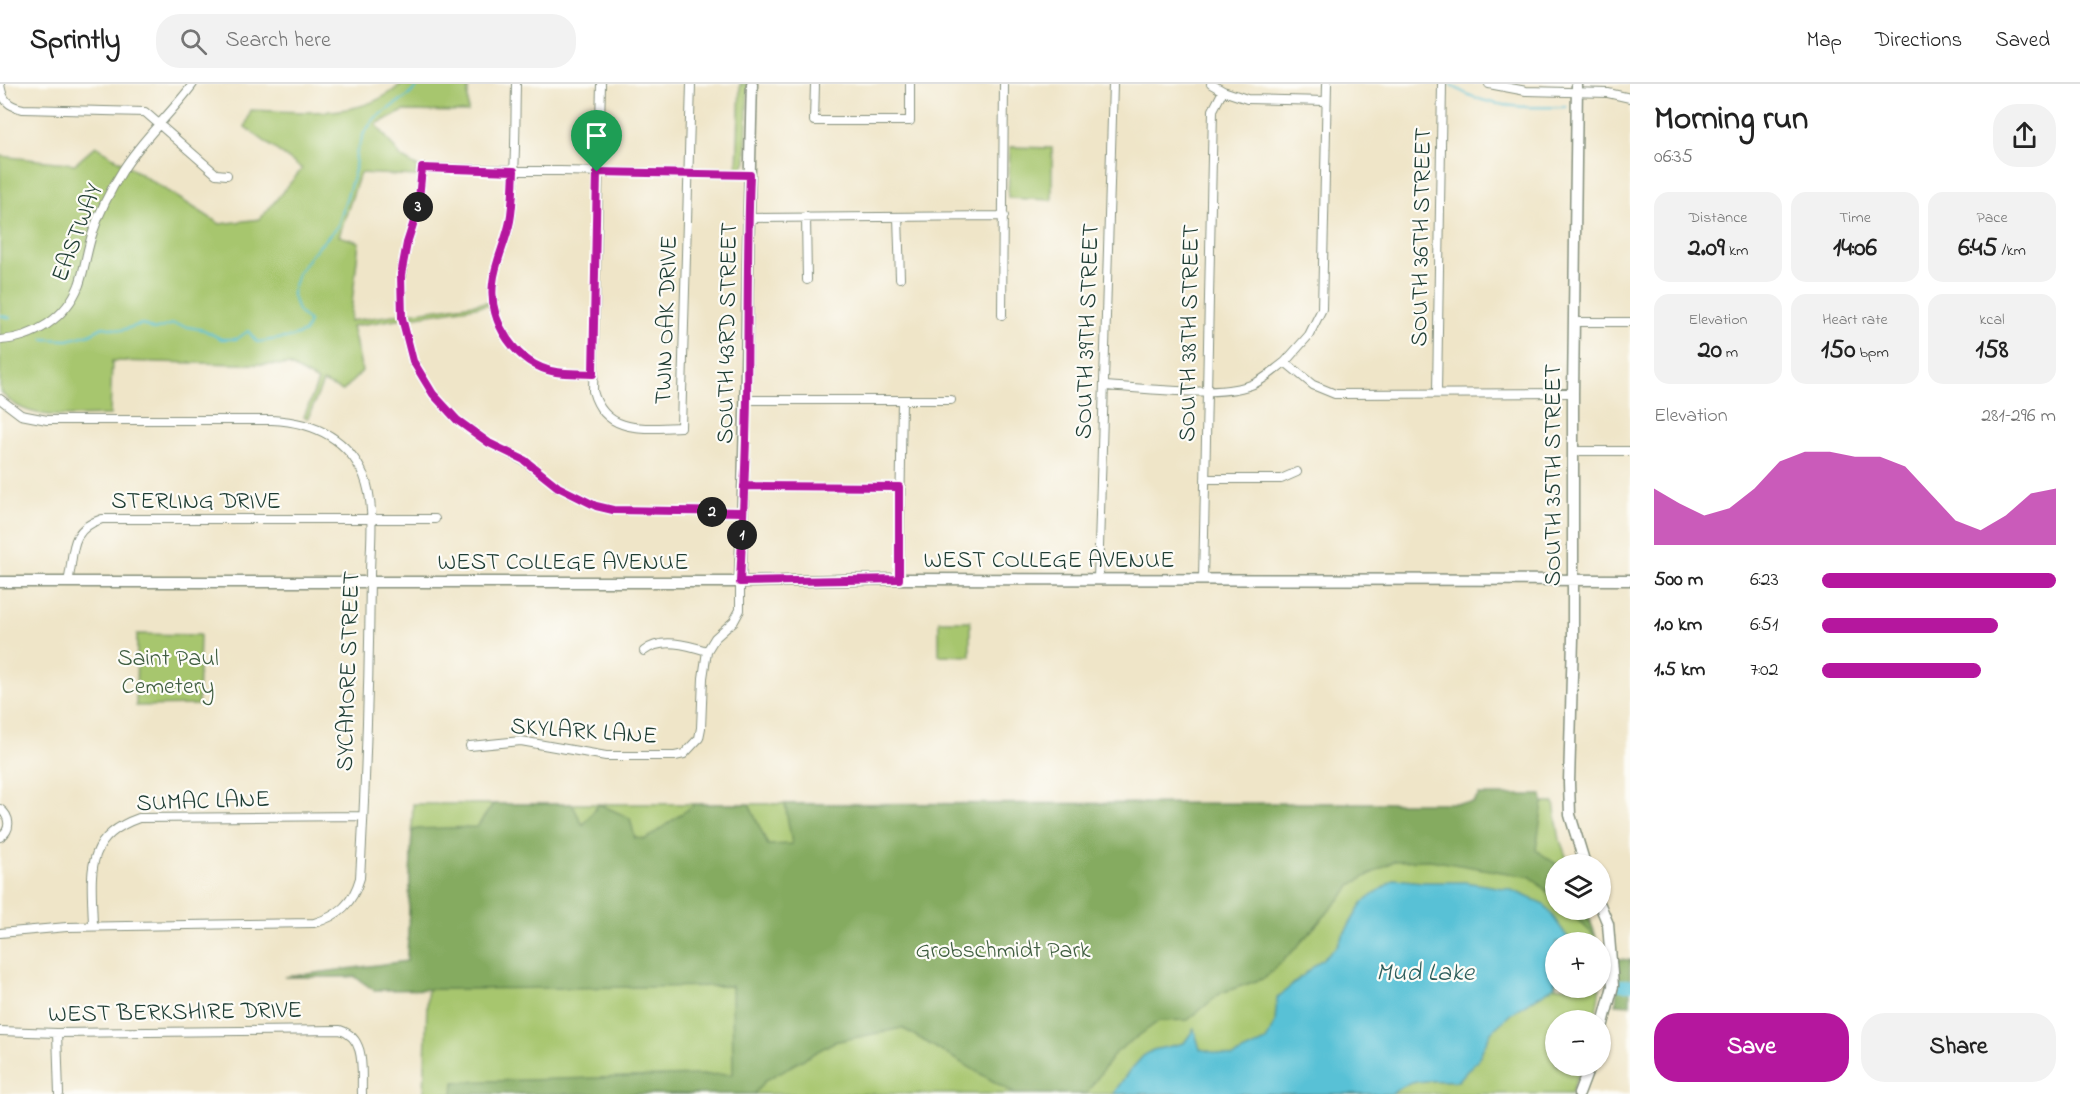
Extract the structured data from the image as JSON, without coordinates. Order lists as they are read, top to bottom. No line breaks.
{"streets":{"street":["EASTWAY","SOUTH 36TH STREET","TWIN OAK DRIVE","SOUTH 39TH STREET","SOUTH 43RD STREET","SOUTH 38TH STREET","SOUTH 35TH STREET","STERLING DRIVE","WEST COLLEGE AVENUE","SYCAMORE STREET","SKYLARK LANE","SUMAC LANE","WEST BERKSHIRE DRIVE"]},"crossings":[["SOUTH 39TH STREET","WEST COLLEGE AVENUE"],["SOUTH 43RD STREET","WEST COLLEGE AVENUE"],["SOUTH 38TH STREET","WEST COLLEGE AVENUE"],["SOUTH 35TH STREET","WEST COLLEGE AVENUE"],["STERLING DRIVE","WEST COLLEGE AVENUE"],["STERLING DRIVE","SYCAMORE STREET"],["WEST COLLEGE AVENUE","SYCAMORE STREET"],["SYCAMORE STREET","SUMAC LANE"]],"water":["Mud Lake"],"parks":["Saint Paul Cemetery","Grobschmidt Park"],"page":{"header":"Sprintly","search":"Search here","nav":["Map","Directions","Saved"],"heading":["Morning run","06:35"],"stats":[["Distance","2.09 km"],["Time","14:06"],["Pace","6:45 /km"],["Elevation","20 m"],["Heart rate","150 bpm"],["kcal","158"]],"pins":["3","2","1"],"chart":["Elevation","281–296 m"],"list":[{"name":"500 m","note":"6:23"},{"name":"1.0 km","note":"6:51"},{"name":"1.5 km","note":"7:02"}],"map_buttons":["+","−"],"buttons":["Save","Share"]}}
